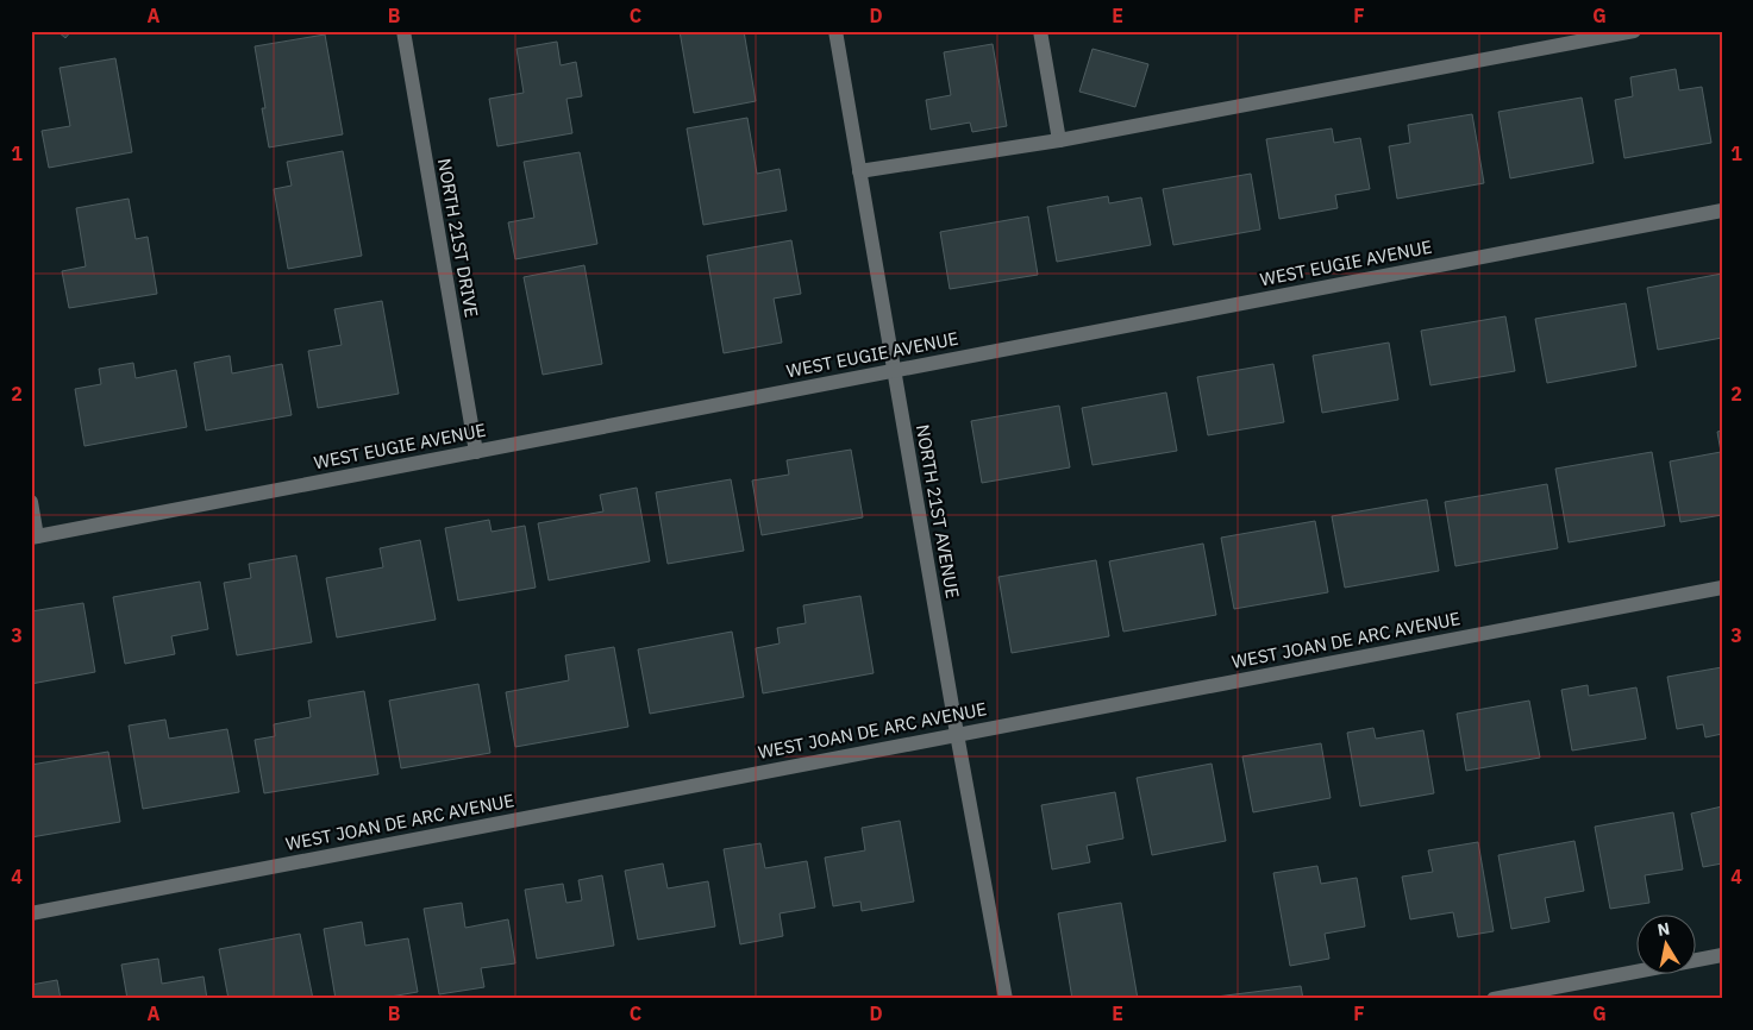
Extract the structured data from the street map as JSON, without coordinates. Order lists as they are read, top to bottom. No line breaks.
{"streets":{"street":["NORTH 21ST DRIVE","WEST EUGIE AVENUE","NORTH 21ST AVENUE","WEST JOAN DE ARC AVENUE"]},"crossings":[["NORTH 21ST DRIVE","WEST EUGIE AVENUE"],["WEST EUGIE AVENUE","NORTH 21ST AVENUE"],["NORTH 21ST AVENUE","WEST JOAN DE ARC AVENUE"]],"north":"top","grid":{"columns":["A","B","C","D","E","F","G"],"rows":["1","2","3","4"]}}
